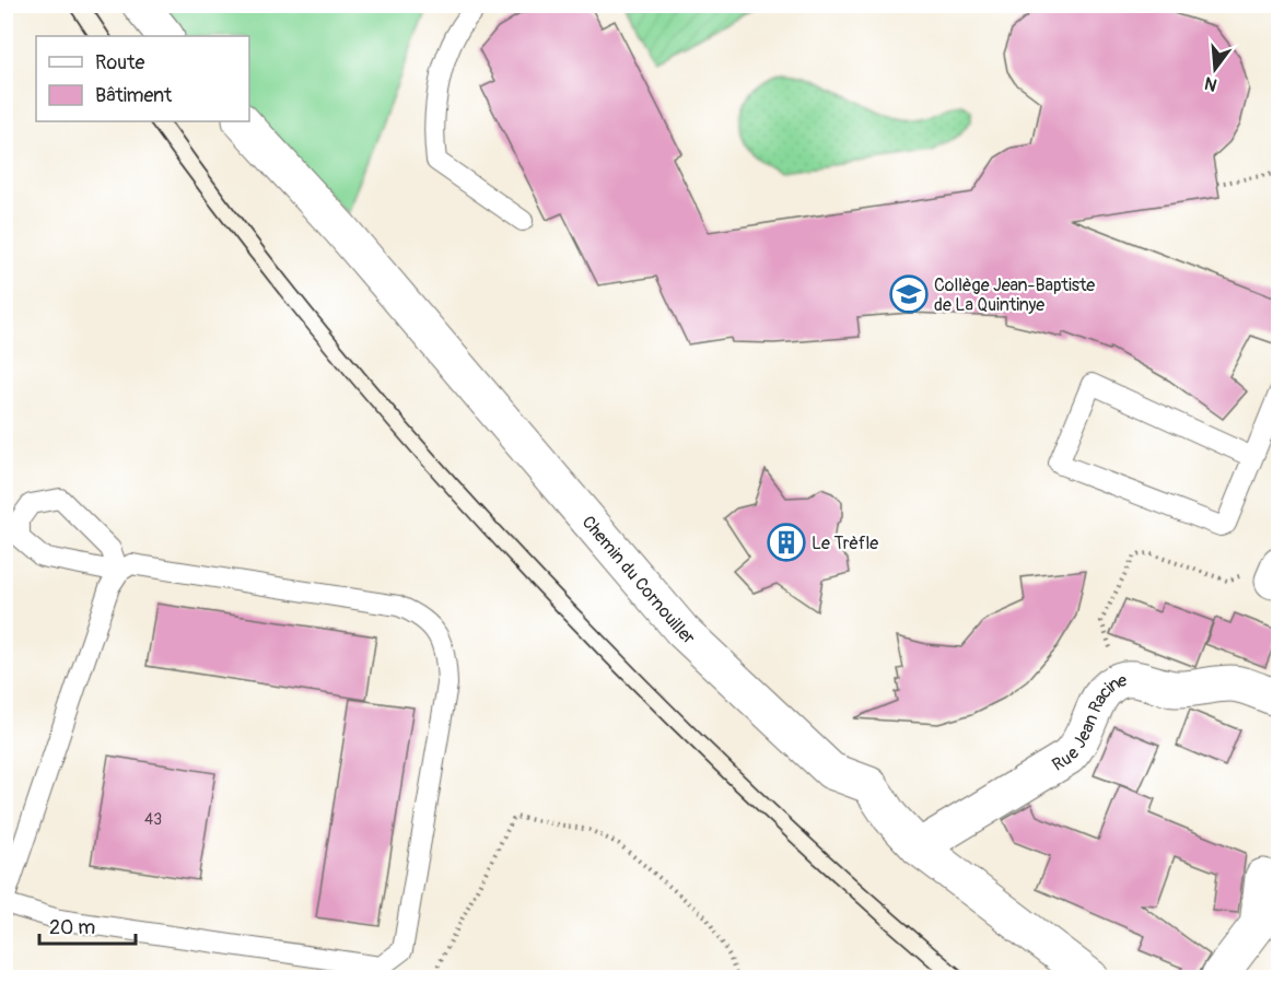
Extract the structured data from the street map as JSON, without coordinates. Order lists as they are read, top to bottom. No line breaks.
{"streets":{"street":["Chemin du Cornouiller","Rue Jean Racine"]},"crossings":[["Chemin du Cornouiller","Rue Jean Racine"]],"places":{"school or university":["Collège Jean-Baptiste de La Quintinye"],"building":["Le Trèfle"]},"house_numbers":["43"],"legend":["Route","Bâtiment"],"scale_bar":"20 m","north":"bottom"}
